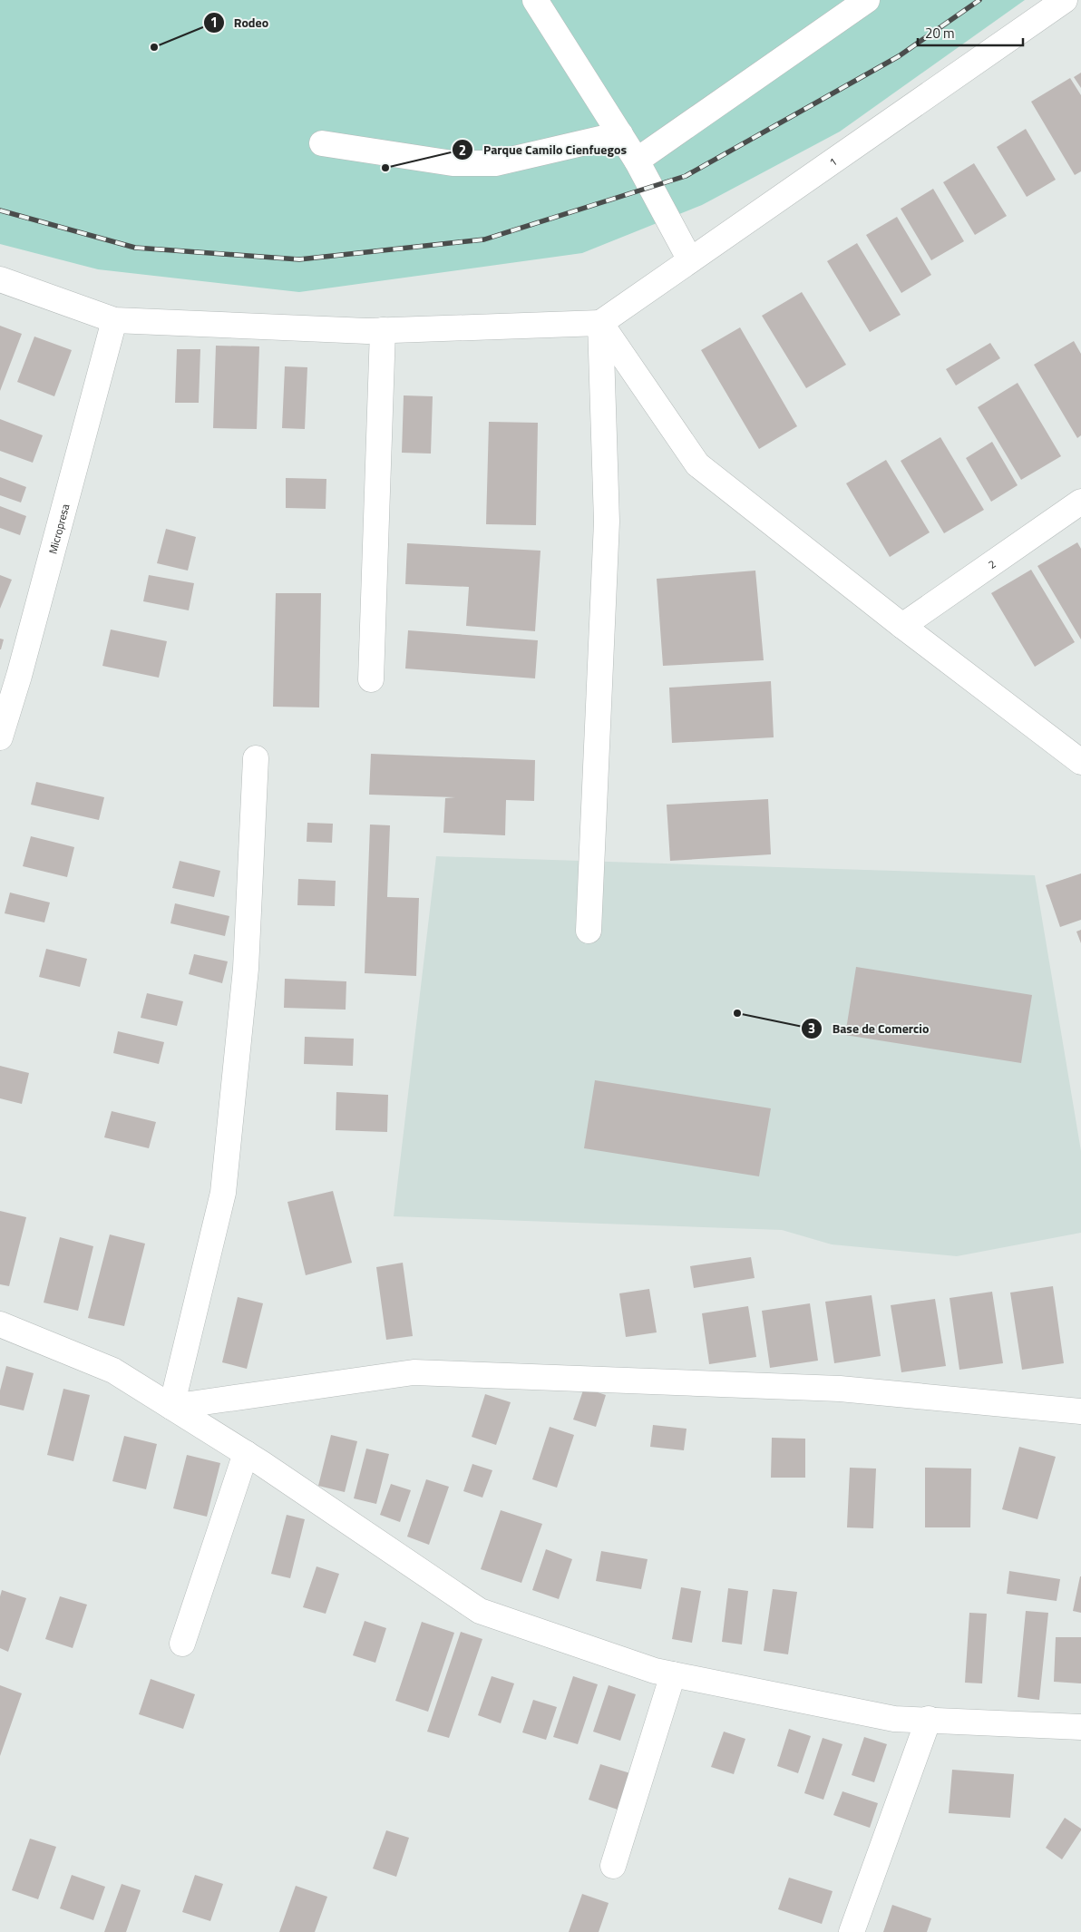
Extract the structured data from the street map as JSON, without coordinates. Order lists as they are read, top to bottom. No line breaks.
{"streets":{"street":["1","Micropresa","2"]},"places":["Rodeo","Parque Camilo Cienfuegos","Base de Comercio"],"scale_bar":"20 m"}
